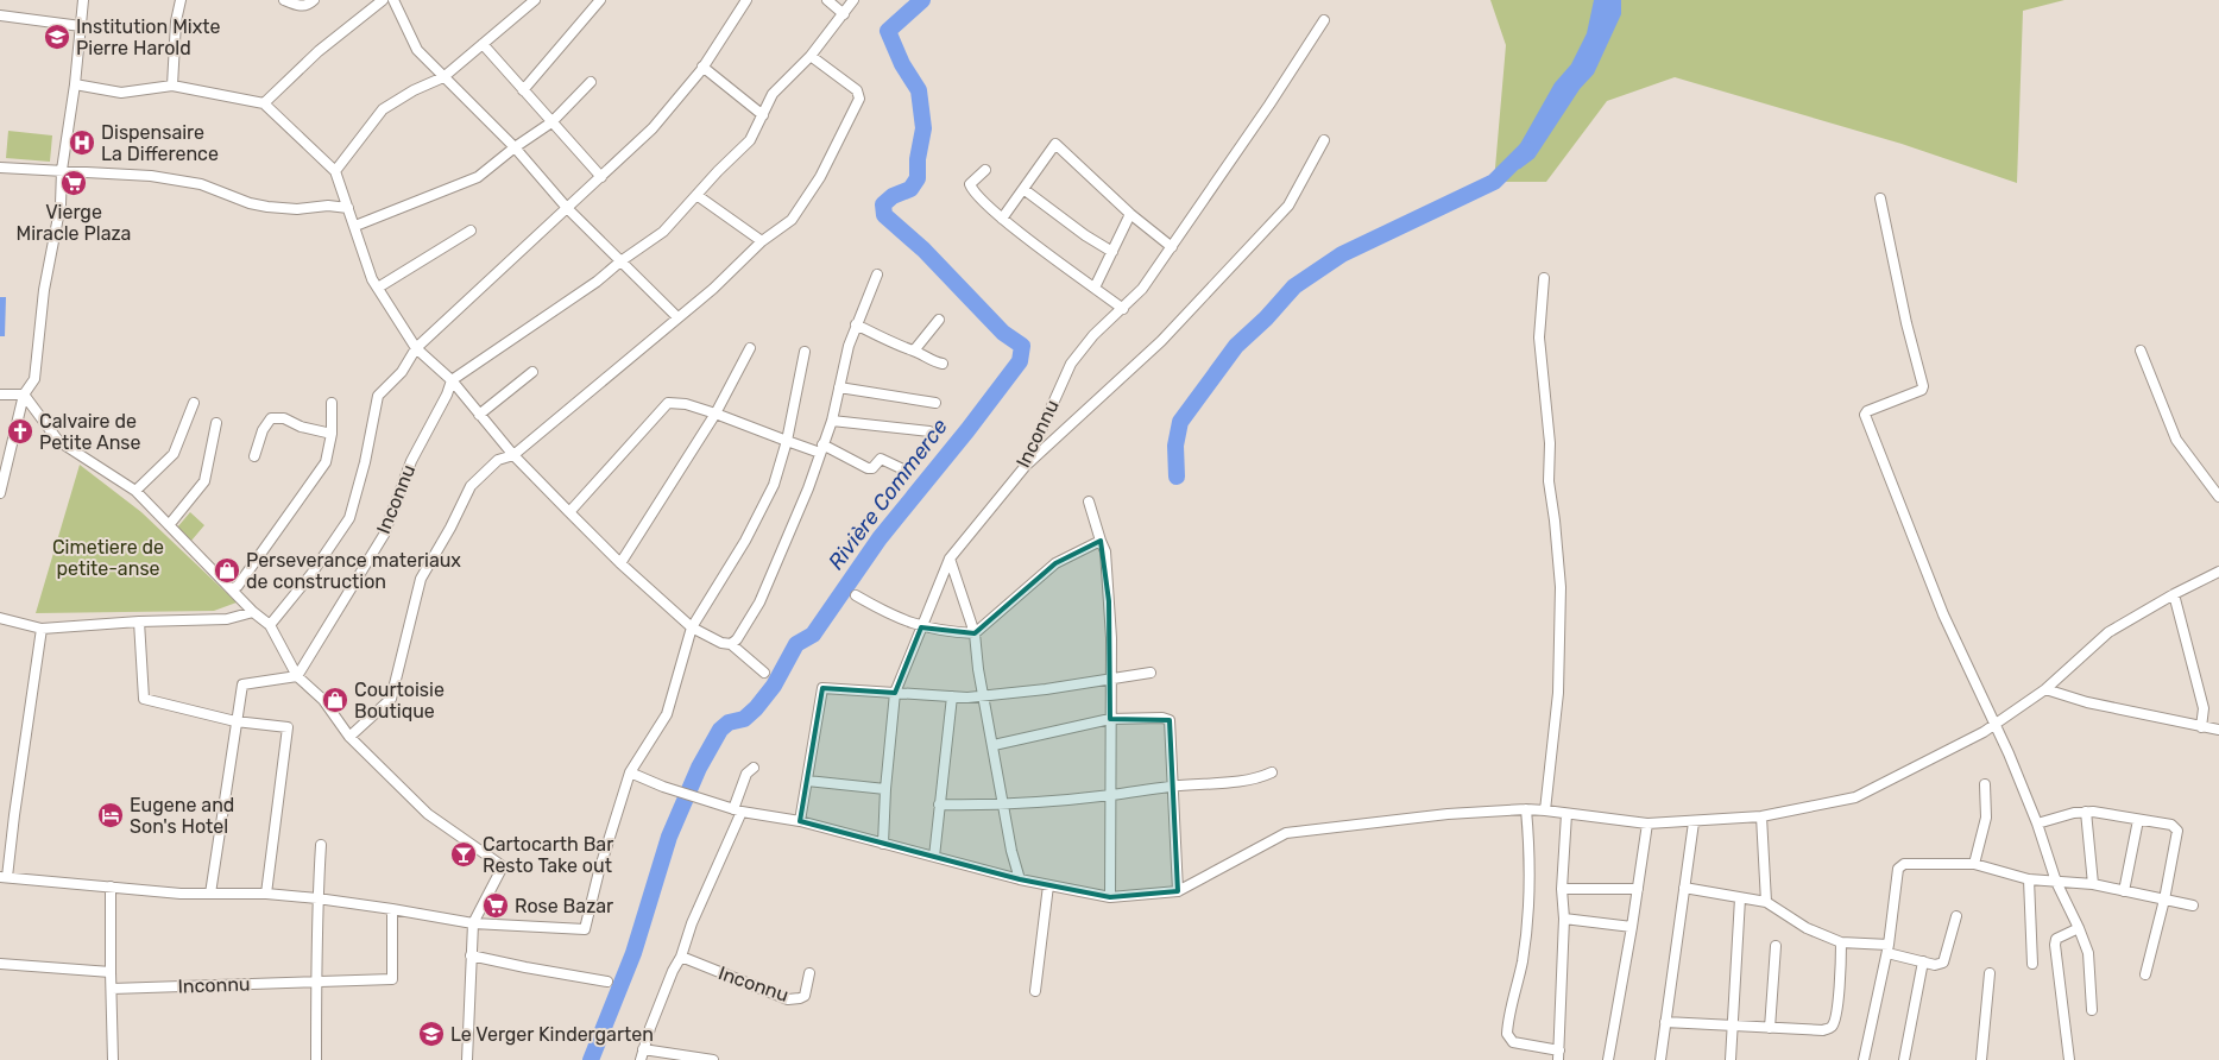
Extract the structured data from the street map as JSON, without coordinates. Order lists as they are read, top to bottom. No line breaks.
{"streets":{"street":["Inconnu"]},"water":["Rivière Commerce"],"parks":["Cimetiere de petite-anse"],"places":{"school or university":["Institution Mixte Pierre Harold","Le Verger Kindergarten"],"hospital":["Dispensaire La Difference"],"supermarket":["Vierge Miracle Plaza","Rose Bazar"],"church":["Calvaire de Petite Anse"],"shop":["Perseverance materiaux de construction","Courtoisie Boutique"],"hotel":["Eugene and Son's Hotel"],"bar":["Cartocarth Bar Resto Take out"]}}
